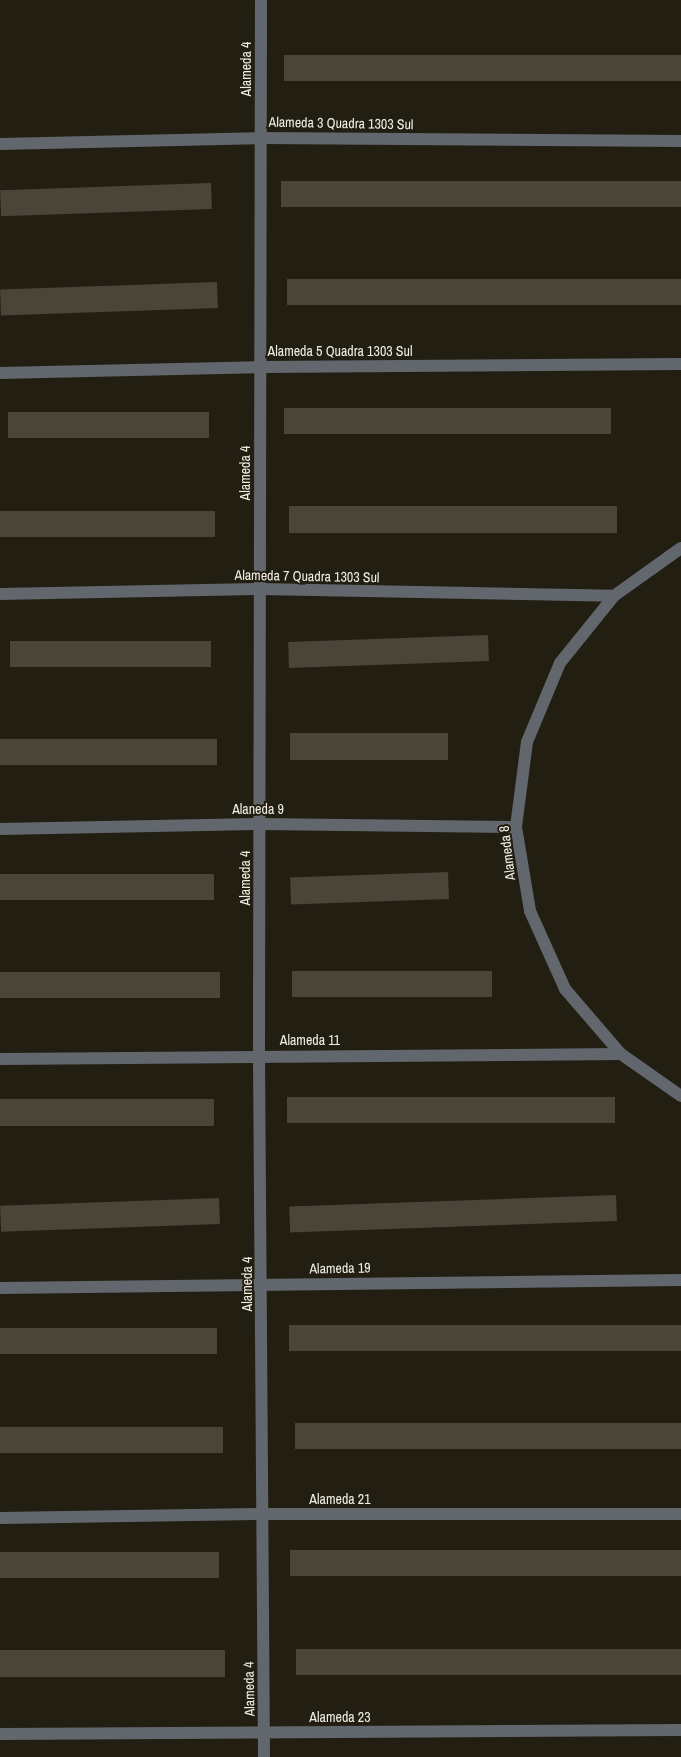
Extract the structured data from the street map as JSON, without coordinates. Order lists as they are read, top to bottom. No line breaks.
{"streets":{"street":["Alameda 4","Alameda 3 Quadra 1303 Sul","Alameda 5 Quadra 1303 Sul","Alameda 7 Quadra 1303 Sul","Alaneda 9","Alameda 8","Alameda 11","Alameda 19","Alameda 21","Alameda 23"]},"crossings":[["Alameda 4","Alameda 3 Quadra 1303 Sul"],["Alameda 4","Alameda 5 Quadra 1303 Sul"],["Alameda 4","Alameda 7 Quadra 1303 Sul"],["Alameda 4","Alaneda 9"],["Alameda 4","Alameda 11"],["Alameda 4","Alameda 19"],["Alameda 4","Alameda 21"],["Alameda 4","Alameda 23"],["Alameda 7 Quadra 1303 Sul","Alameda 8"],["Alaneda 9","Alameda 8"],["Alameda 8","Alameda 11"]]}
